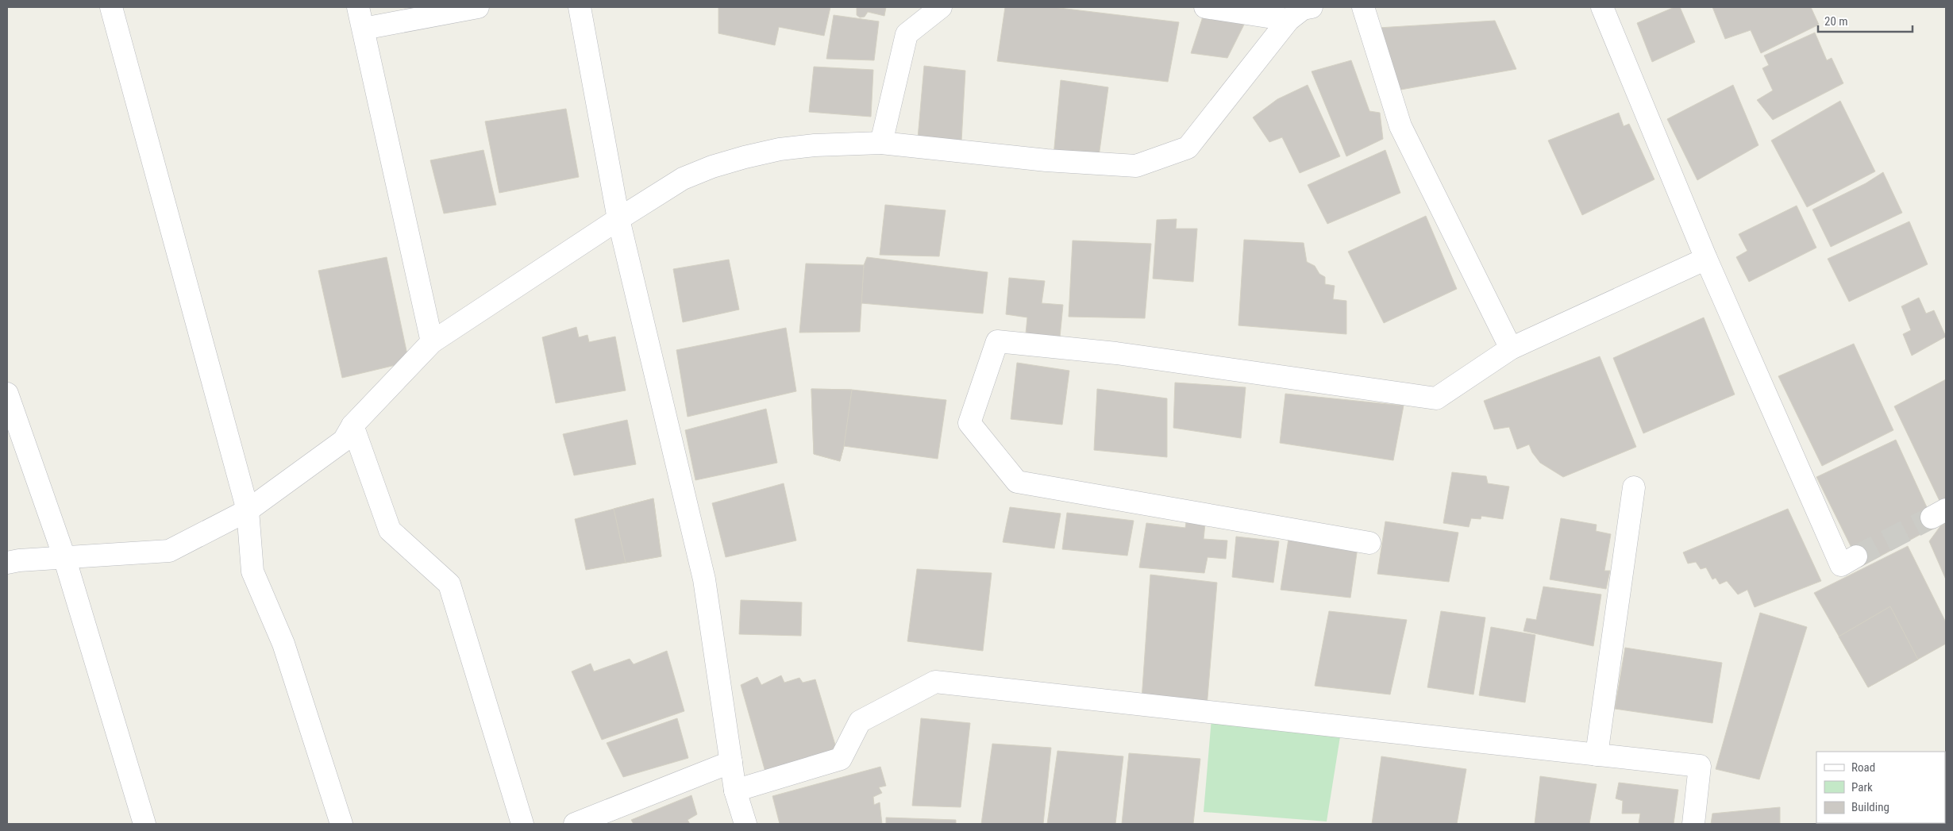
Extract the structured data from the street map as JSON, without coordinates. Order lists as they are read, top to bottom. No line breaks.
{"legend":["Road","Park","Building"],"scale_bar":"20 m"}
